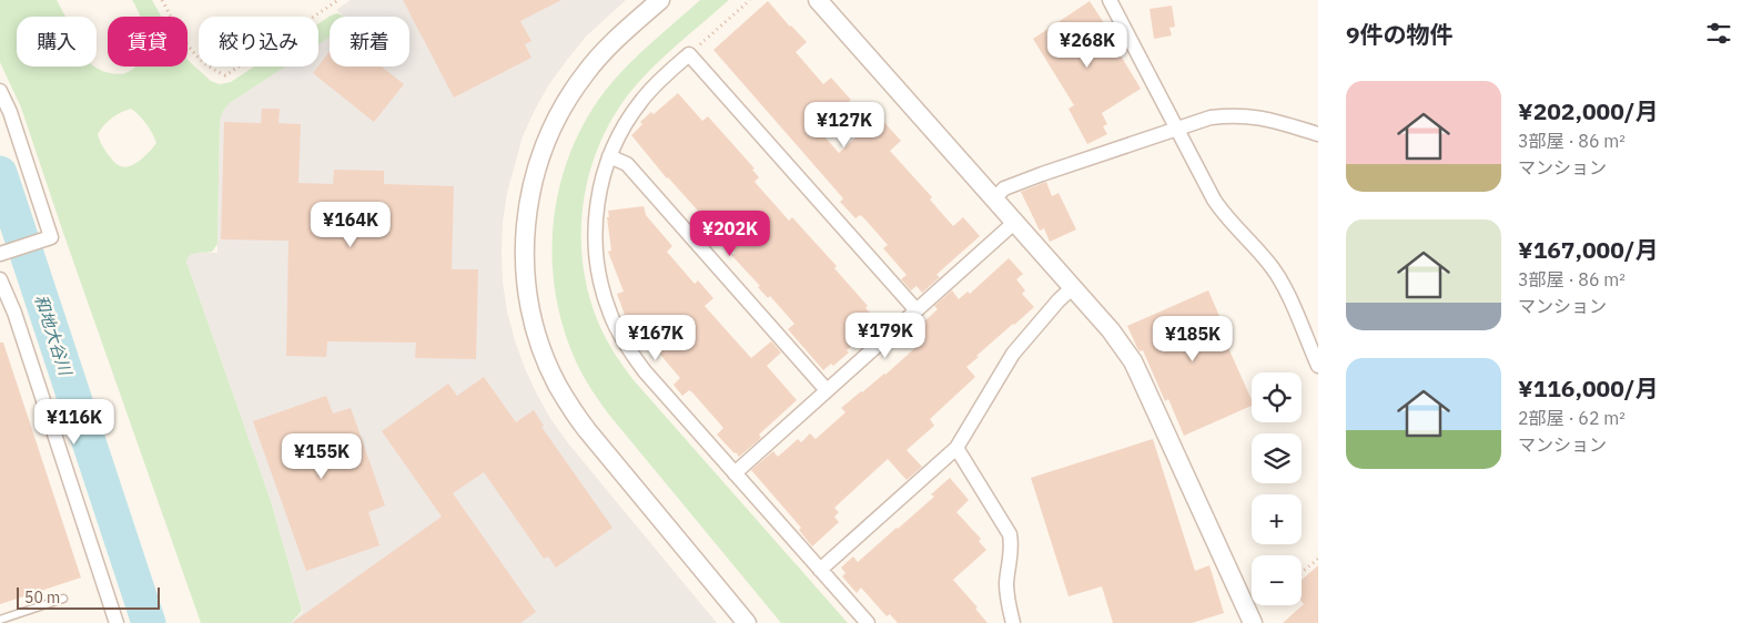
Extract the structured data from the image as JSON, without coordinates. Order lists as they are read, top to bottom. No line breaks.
{"water":["和地大谷川"],"scale_bar":"50 m","page":{"heading":"9件の物件","chip":["購入","賃貸","絞り込み","新着"],"price":["¥268K","¥127K","¥164K","¥202K","¥179K","¥167K","¥185K","¥116K","¥155K"],"list":[{"name":"¥202,000/月","note":"3部屋 · 86 m² · マンション"},{"name":"¥167,000/月","note":"3部屋 · 86 m² · マンション"},{"name":"¥116,000/月","note":"2部屋 · 62 m² · マンション"}],"map_buttons":["+","−"],"scale":"50 m"}}
